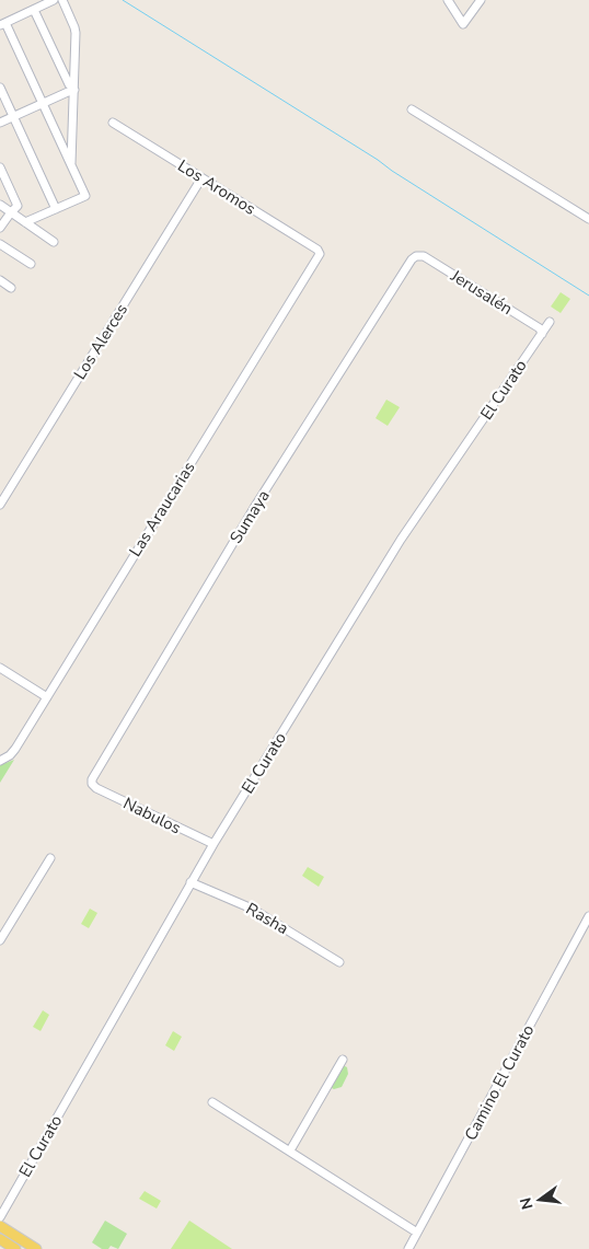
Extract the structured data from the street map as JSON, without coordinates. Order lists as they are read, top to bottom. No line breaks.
{"streets":{"street":["Los Aromos","Jerusalén","Los Alerces","El Curato","Las Araucarias","Sumaya","Nabulos","Rasha","Camino El Curato"]},"crossings":[["Los Aromos","Los Alerces"],["Los Aromos","Las Araucarias"],["Jerusalén","El Curato"],["Jerusalén","Sumaya"],["El Curato","Nabulos"],["El Curato","Rasha"],["Sumaya","Nabulos"]],"north":"left"}
